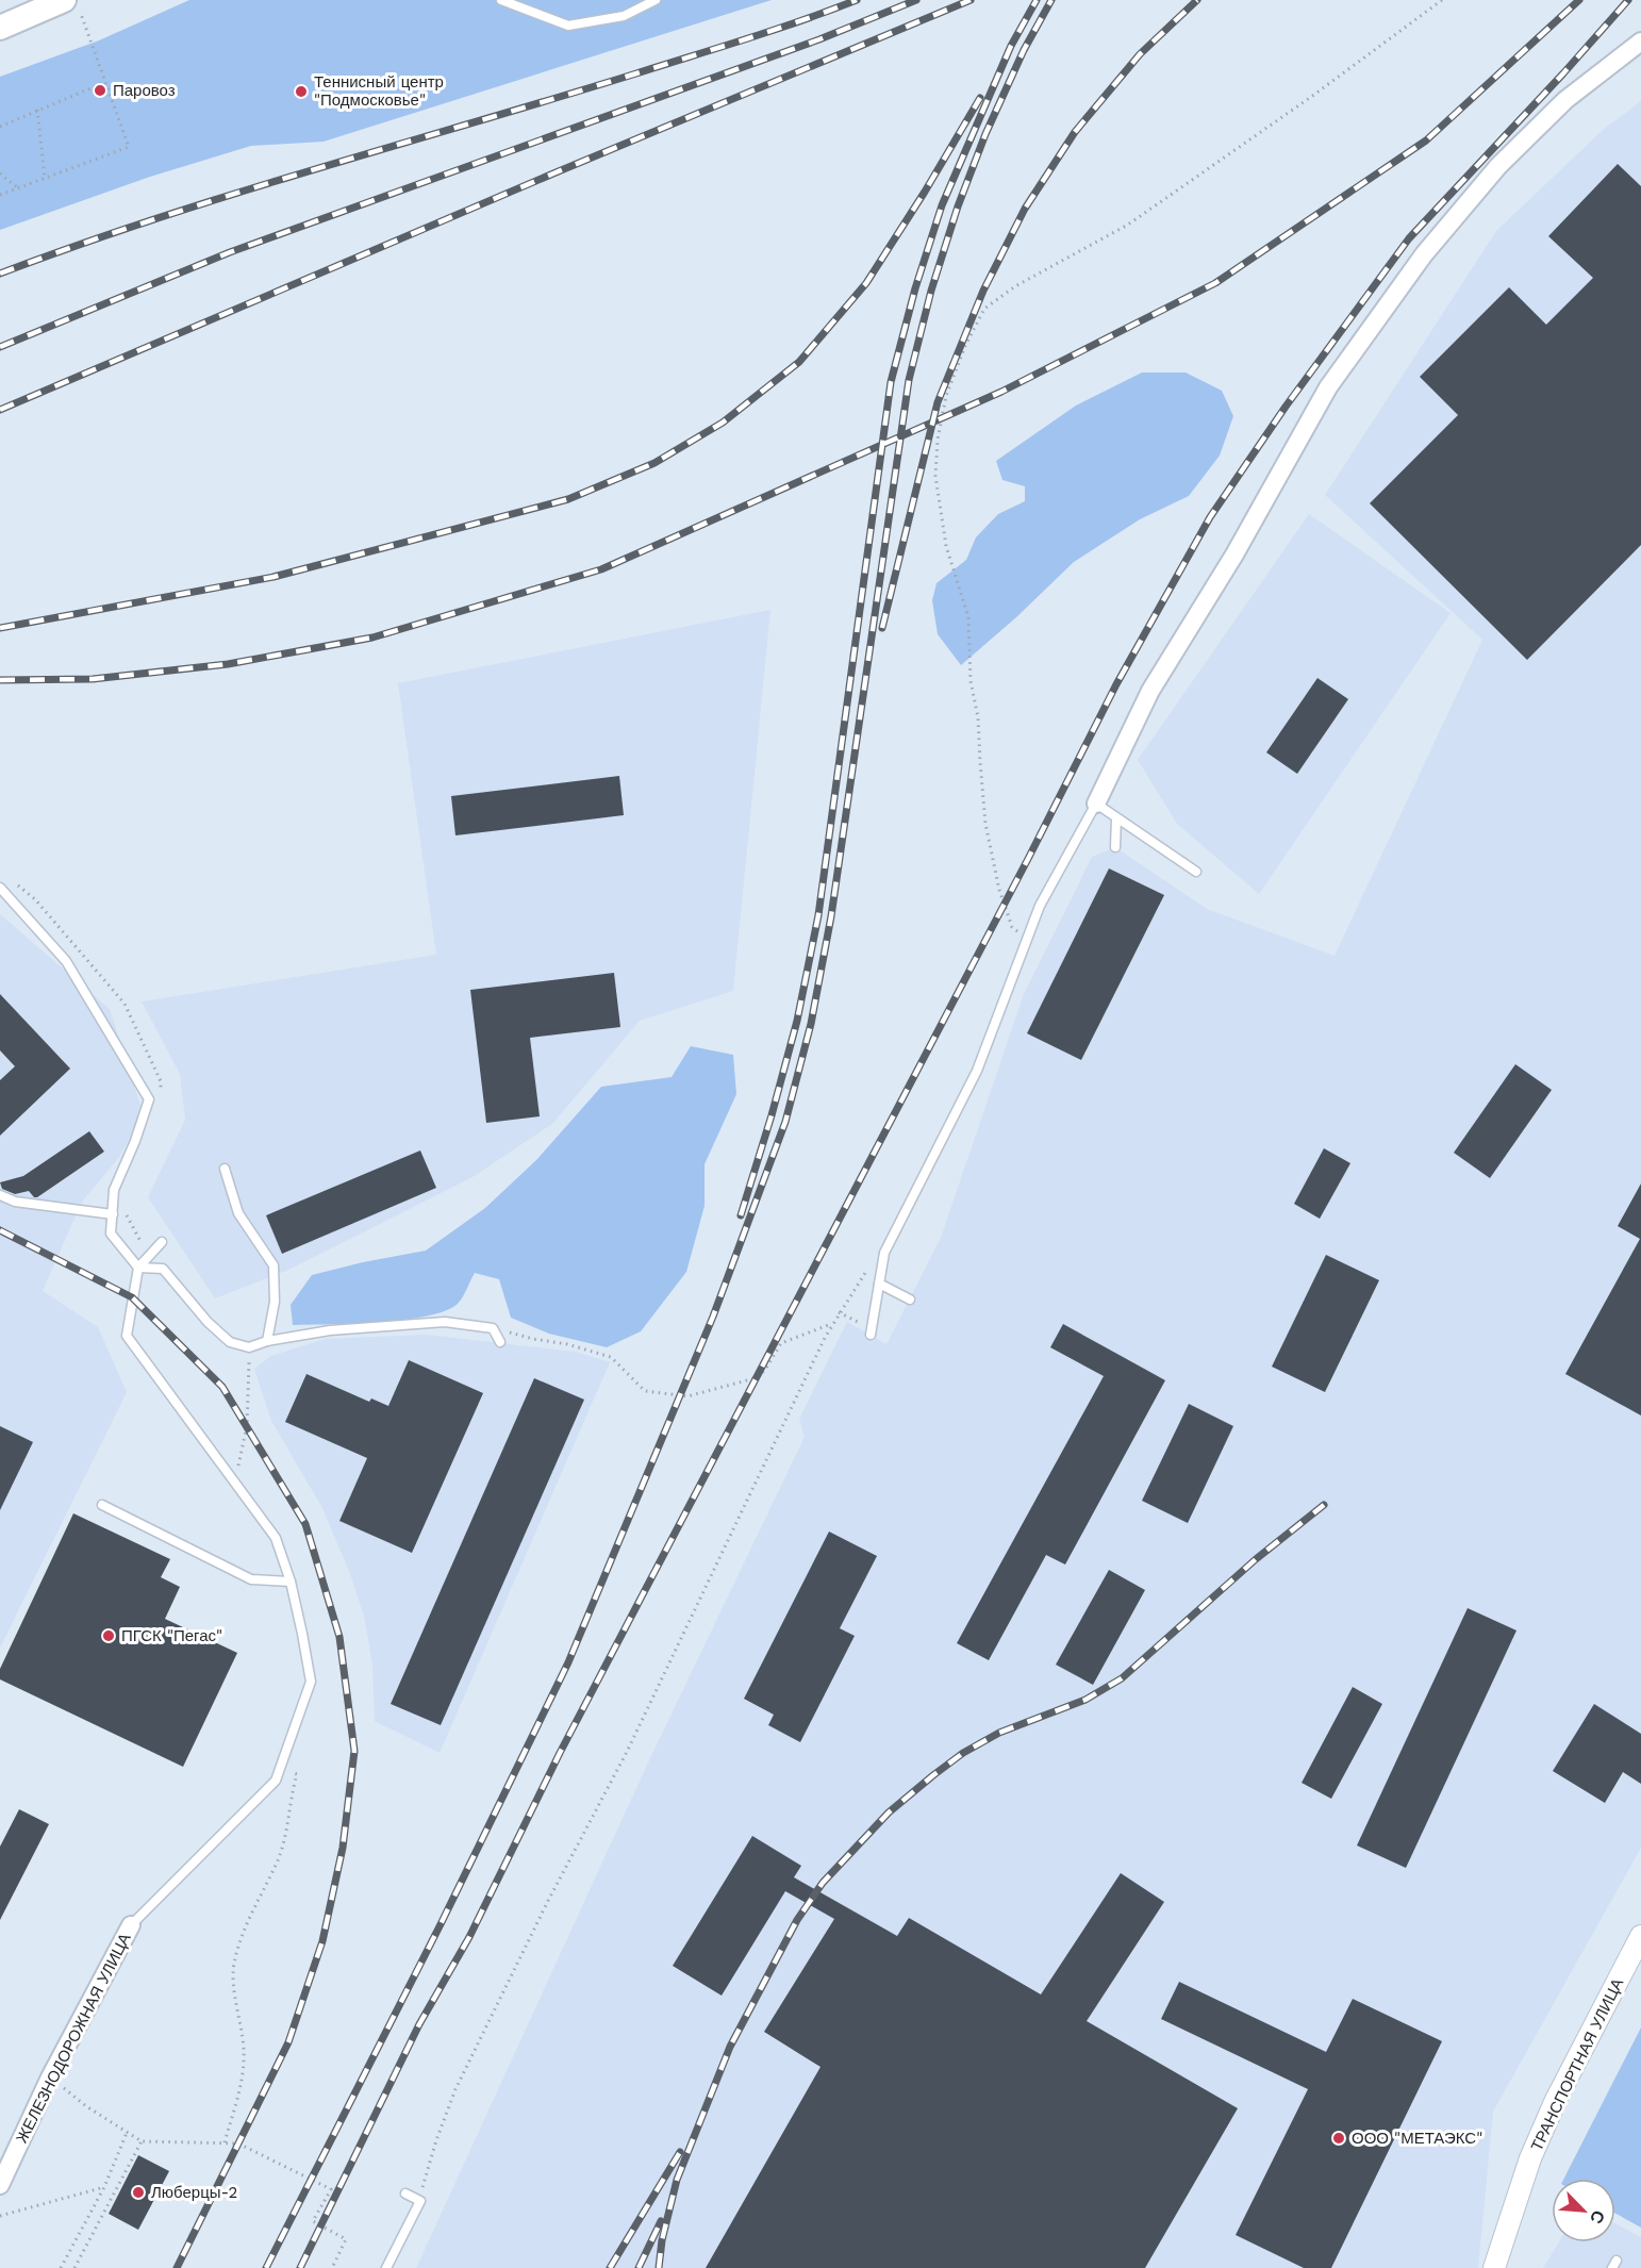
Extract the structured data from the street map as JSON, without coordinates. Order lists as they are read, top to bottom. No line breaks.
{"streets":{"street":["ЖЕЛЕЗНОДОРОЖНАЯ УЛИЦА","ТРАНСПОРТНАЯ УЛИЦА"]},"places":["Паровоз","Теннисный центр \"Подмосковье\"","ПГСК \"Пегас\"","ООО \"МЕТАЭКС\"","Люберцы-2"],"north":"bottom right"}
